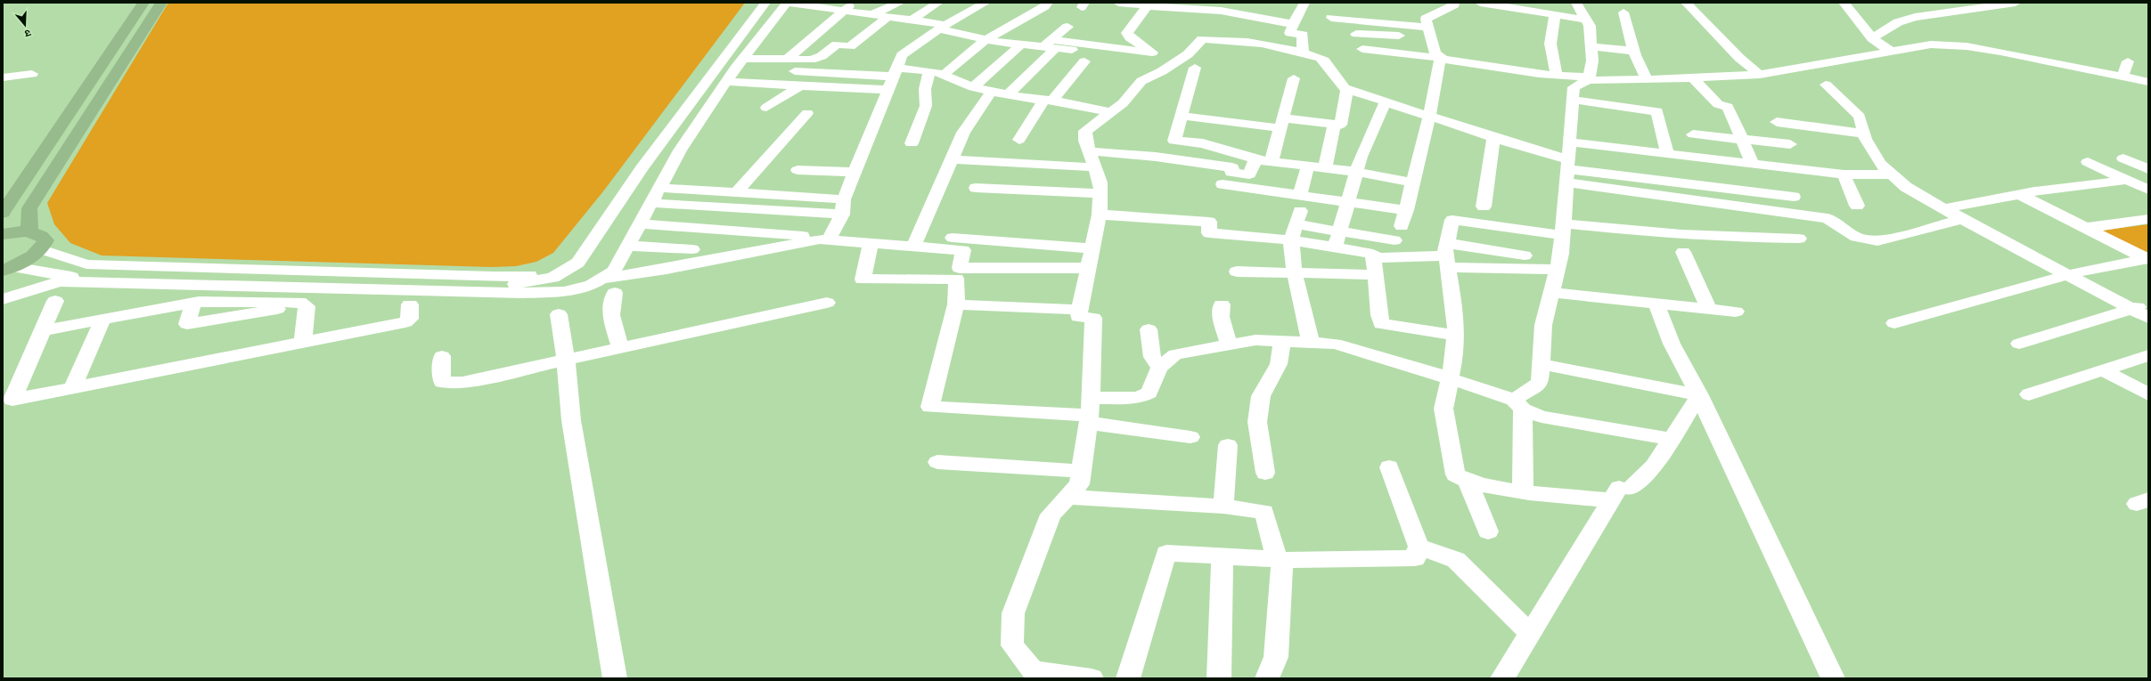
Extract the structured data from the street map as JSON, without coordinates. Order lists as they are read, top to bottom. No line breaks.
{"north":"bottom"}
